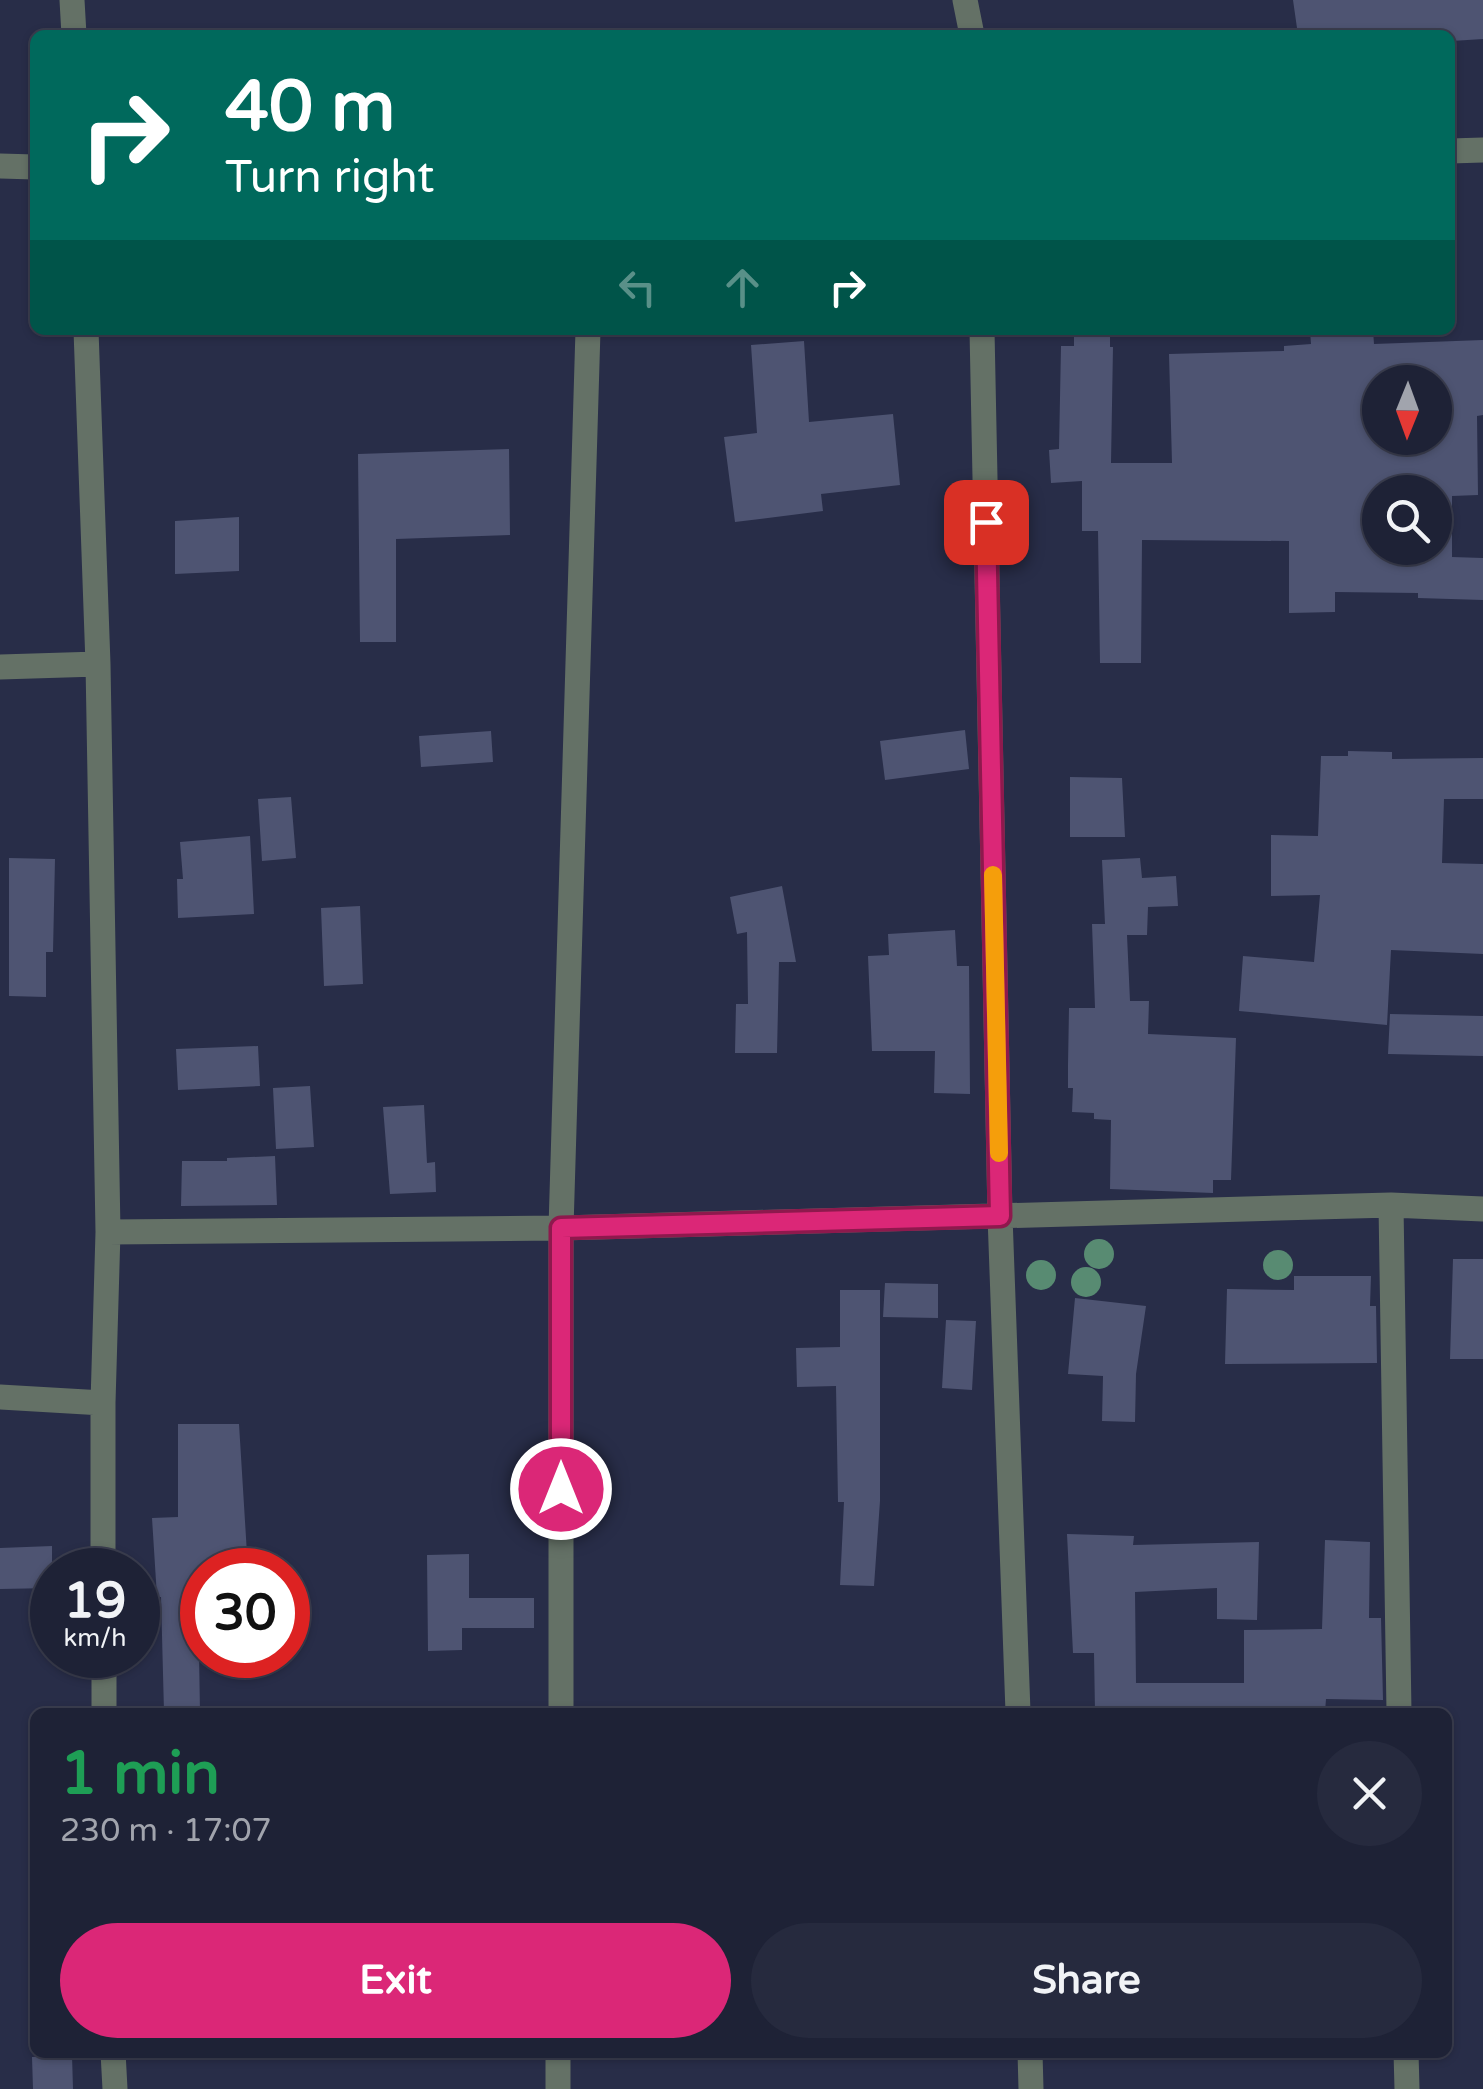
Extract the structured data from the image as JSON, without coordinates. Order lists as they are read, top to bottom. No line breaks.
{"north":"bottom","page":{"turn":["40 m","Turn right"],"speed":"19 km/h","limit":"30","heading":["1 min","230 m · 17:07"],"buttons":["Exit","Share"]}}
